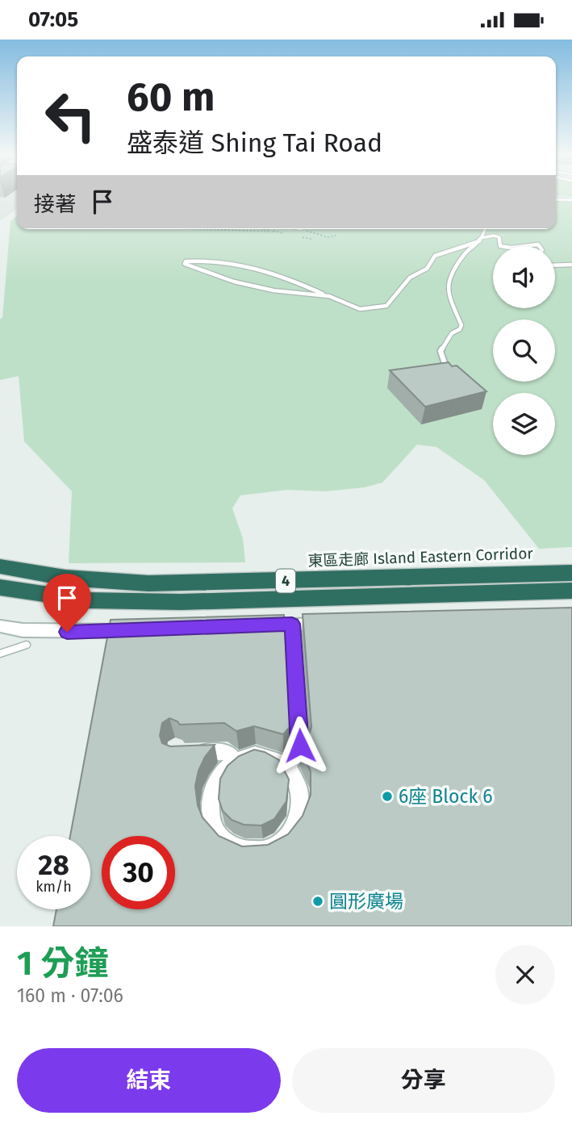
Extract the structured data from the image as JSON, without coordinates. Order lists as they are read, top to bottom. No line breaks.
{"streets":{"highway":["東區走廊 Island Eastern Corridor","4"]},"places":["6座 Block 6","圓形廣場"],"page":{"status":"07:05","turn":["60 m","盛泰道 Shing Tai Road"],"then":"接著","speed":"28 km/h","limit":"30","heading":["1 分鐘","160 m · 07:06"],"buttons":["結束","分享"]}}
